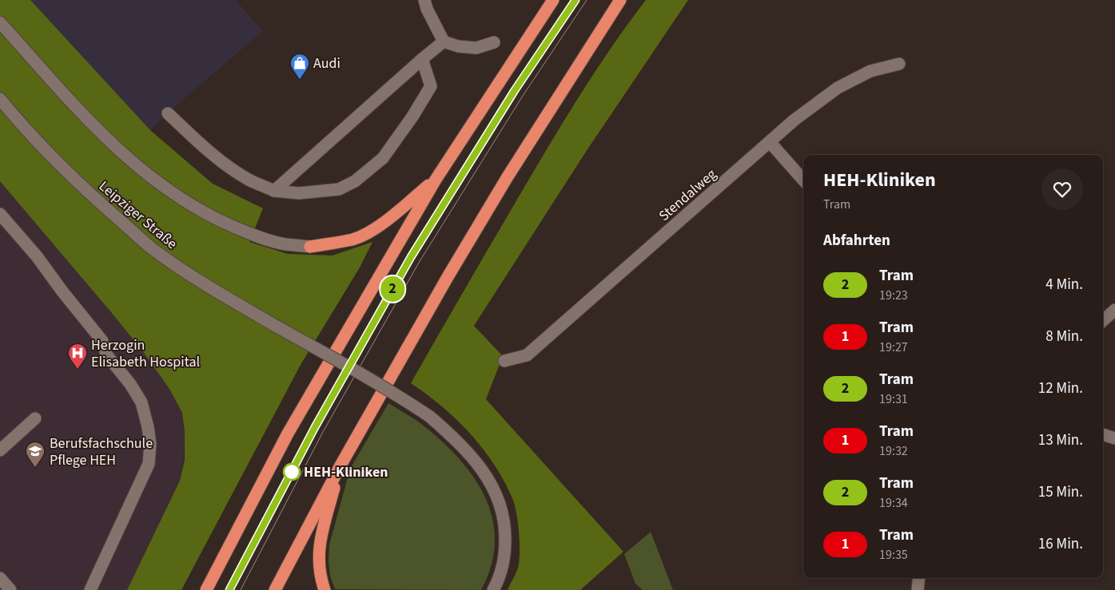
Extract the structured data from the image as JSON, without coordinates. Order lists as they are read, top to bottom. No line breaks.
{"streets":{"street":["Stendalweg","Leipziger Straße"]},"places":{"shop":["Audi"],"hospital":["Herzogin Elisabeth Hospital"],"school or university":["Berufsfachschule Pflege HEH"],"other":["HEH-Kliniken"]},"lines":["tram line 2"],"page":{"on_map":"2","heading":[["HEH-Kliniken","Tram"],"Abfahrten"],"list":[{"mark":"2","name":"Tram","note":"19:23","value":"4 Min."},{"mark":"1","name":"Tram","note":"19:27","value":"8 Min."},{"mark":"2","name":"Tram","note":"19:31","value":"12 Min."},{"mark":"1","name":"Tram","note":"19:32","value":"13 Min."},{"mark":"2","name":"Tram","note":"19:34","value":"15 Min."},{"mark":"1","name":"Tram","note":"19:35","value":"16 Min."}]}}
